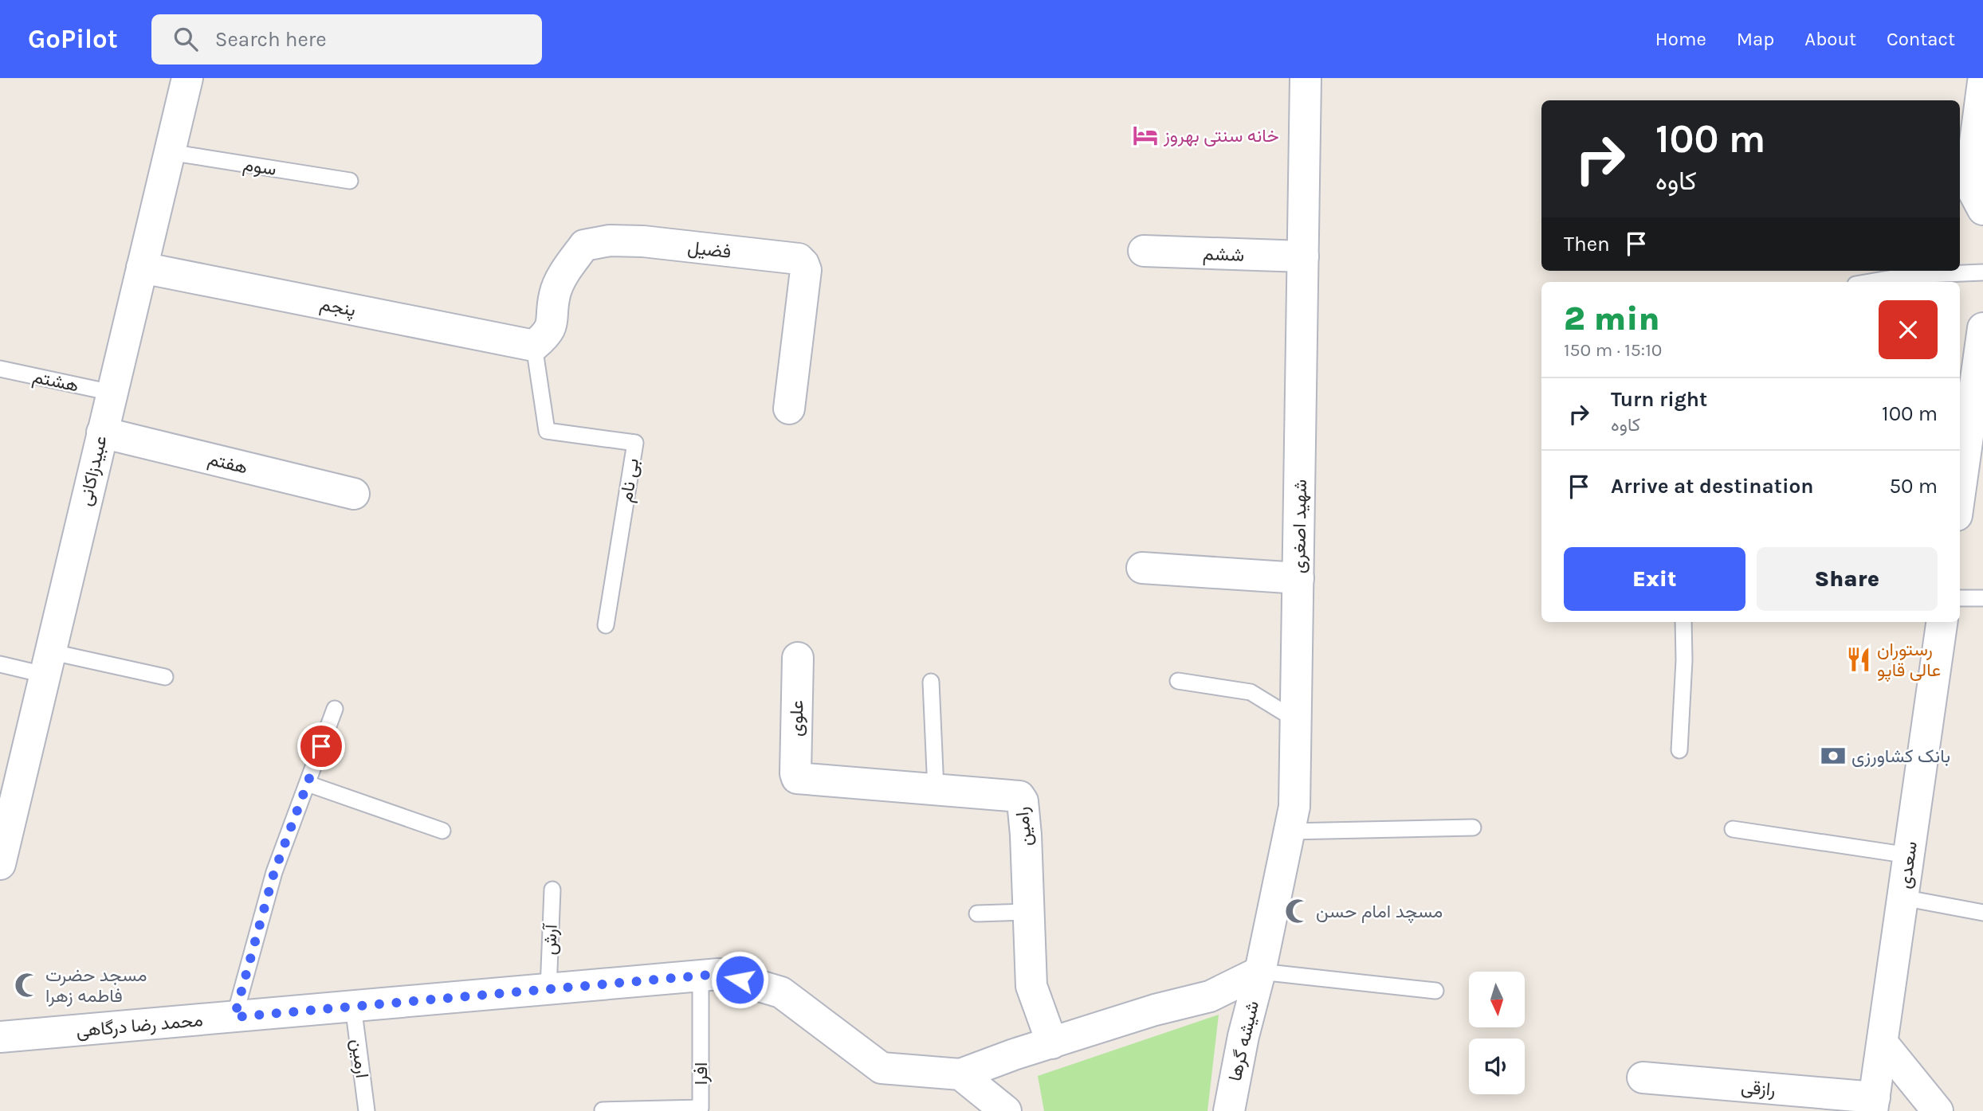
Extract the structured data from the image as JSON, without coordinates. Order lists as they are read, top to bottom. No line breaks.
{"streets":{"street":["فضیل","ششم","پنجم","هفتم","عبیدزاکانی","شهید اصغری","علوی","رامین","سعدی","محمد رضا درگاهی","شیشه گرها","رازقی"],"lane":["سوم","هشتم","بی نام","آرش","ارمین","افرا"]},"crossings":[["سوم","عبیدزاکانی"],["فضیل","پنجم"],["فضیل","بی نام"],["ششم","شهید اصغری"],["پنجم","عبیدزاکانی"],["پنجم","بی نام"],["هشتم","عبیدزاکانی"],["هفتم","عبیدزاکانی"],["شهید اصغری","شیشه گرها"],["علوی","رامین"],["سعدی","رازقی"],["آرش","محمد رضا درگاهی"],["محمد رضا درگاهی","ارمین"],["محمد رضا درگاهی","افرا"]],"places":{"hotel":["خانه سنتی بهروز"],"restaurant":["رستوران عالی قاپو"],"bank":["بانک کشاورزی"],"mosque":["مسچد امام حسن","مسجد حضرت فاطمه زهرا"]},"north":"bottom","page":{"header":"GoPilot","search":"Search here","nav":["Home","Map","About","Contact"],"turn":["100 m","کاوه"],"then":"Then","heading":["2 min","150 m · 15:10"],"list":[{"name":"Turn right","note":"کاوه","value":"100 m"},{"name":"Arrive at destination","value":"50 m"}],"buttons":["Exit","Share"]}}
